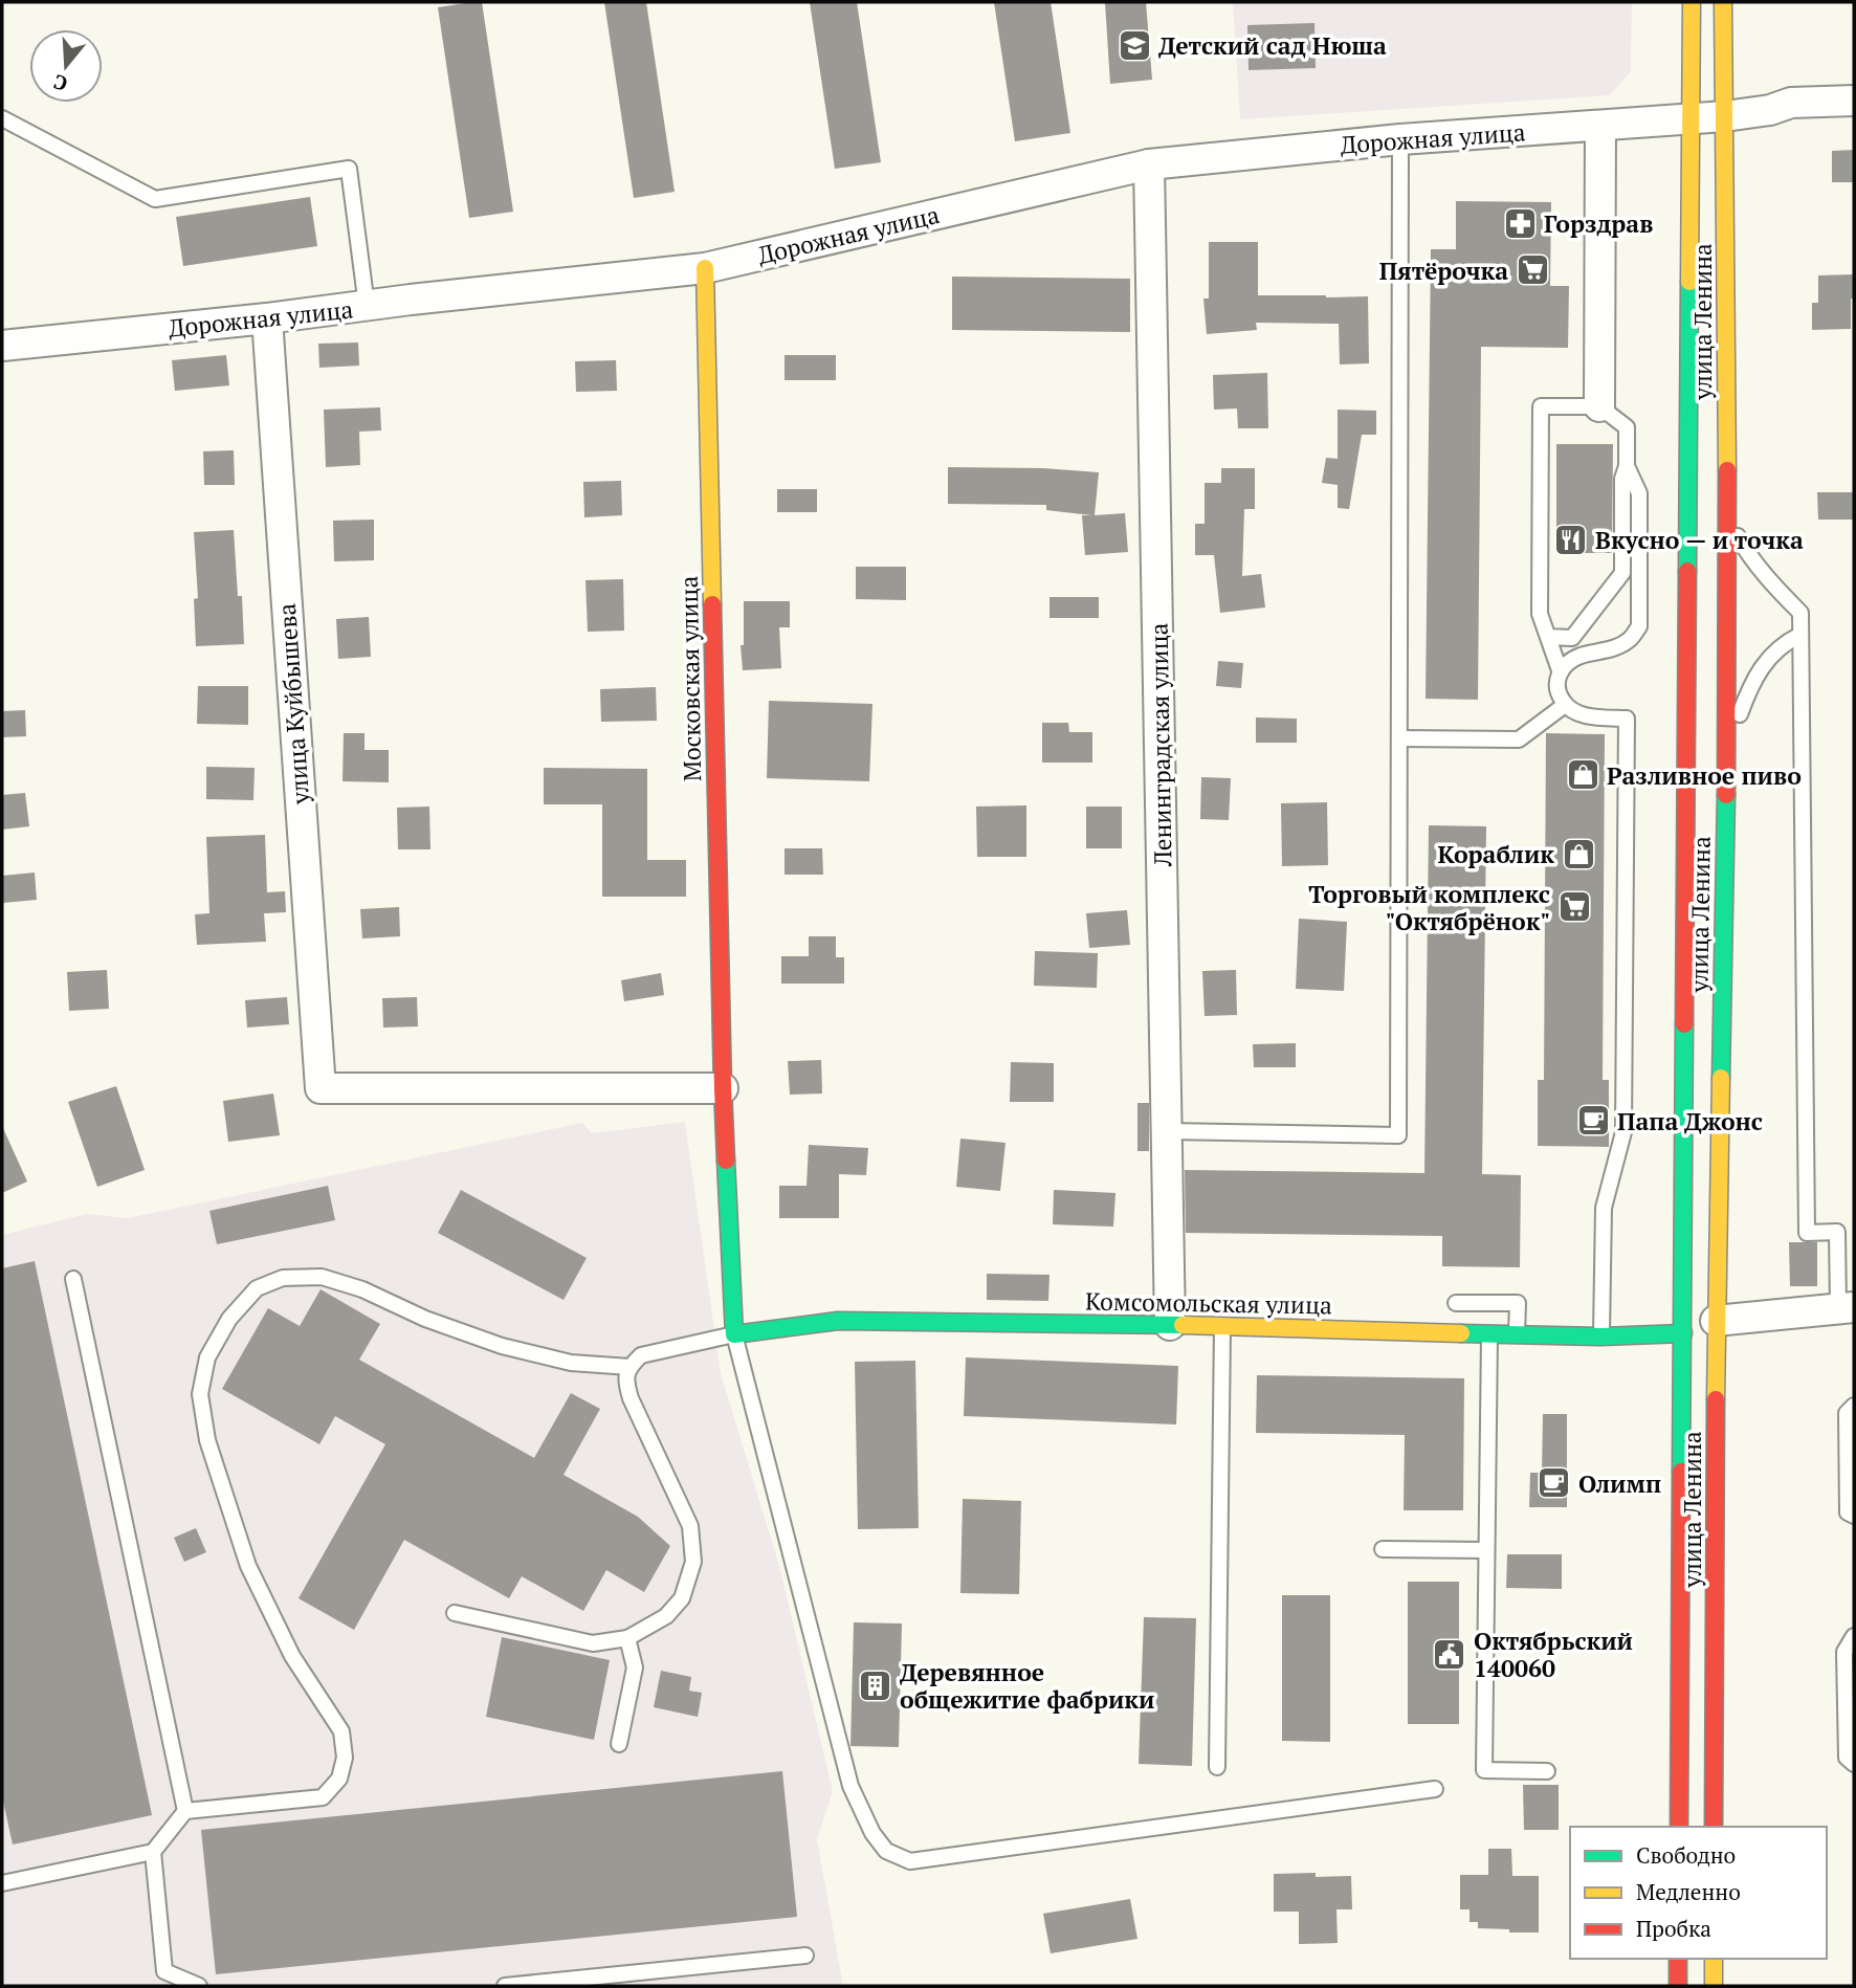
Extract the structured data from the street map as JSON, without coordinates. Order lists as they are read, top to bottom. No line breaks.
{"streets":{"main road":["улица Ленина","Московская улица","Комсомольская улица"],"street":["Дорожная улица","улица Куйбышева","Ленинградская улица"]},"crossings":[["Дорожная улица","улица Ленина"],["Дорожная улица","Московская улица"],["Дорожная улица","улица Куйбышева"],["Дорожная улица","Ленинградская улица"],["улица Ленина","Комсомольская улица"],["Московская улица","улица Куйбышева"],["Московская улица","Комсомольская улица"],["Ленинградская улица","Комсомольская улица"]],"places":{"school or university":["Детский сад Нюша"],"pharmacy":["Горздрав"],"supermarket":["Пятёрочка","Торговый комплекс \"Октябрёнок\""],"restaurant":["Вкусно — и точка"],"shop":["Разливное пиво","Кораблик"],"cafe":["Папа Джонс","Олимп"],"public building":["Октябрьский 140060"],"building":["Деревянное общежитие фабрики"]},"legend":["Свободно","Медленно","Пробка"],"north":"bottom"}
